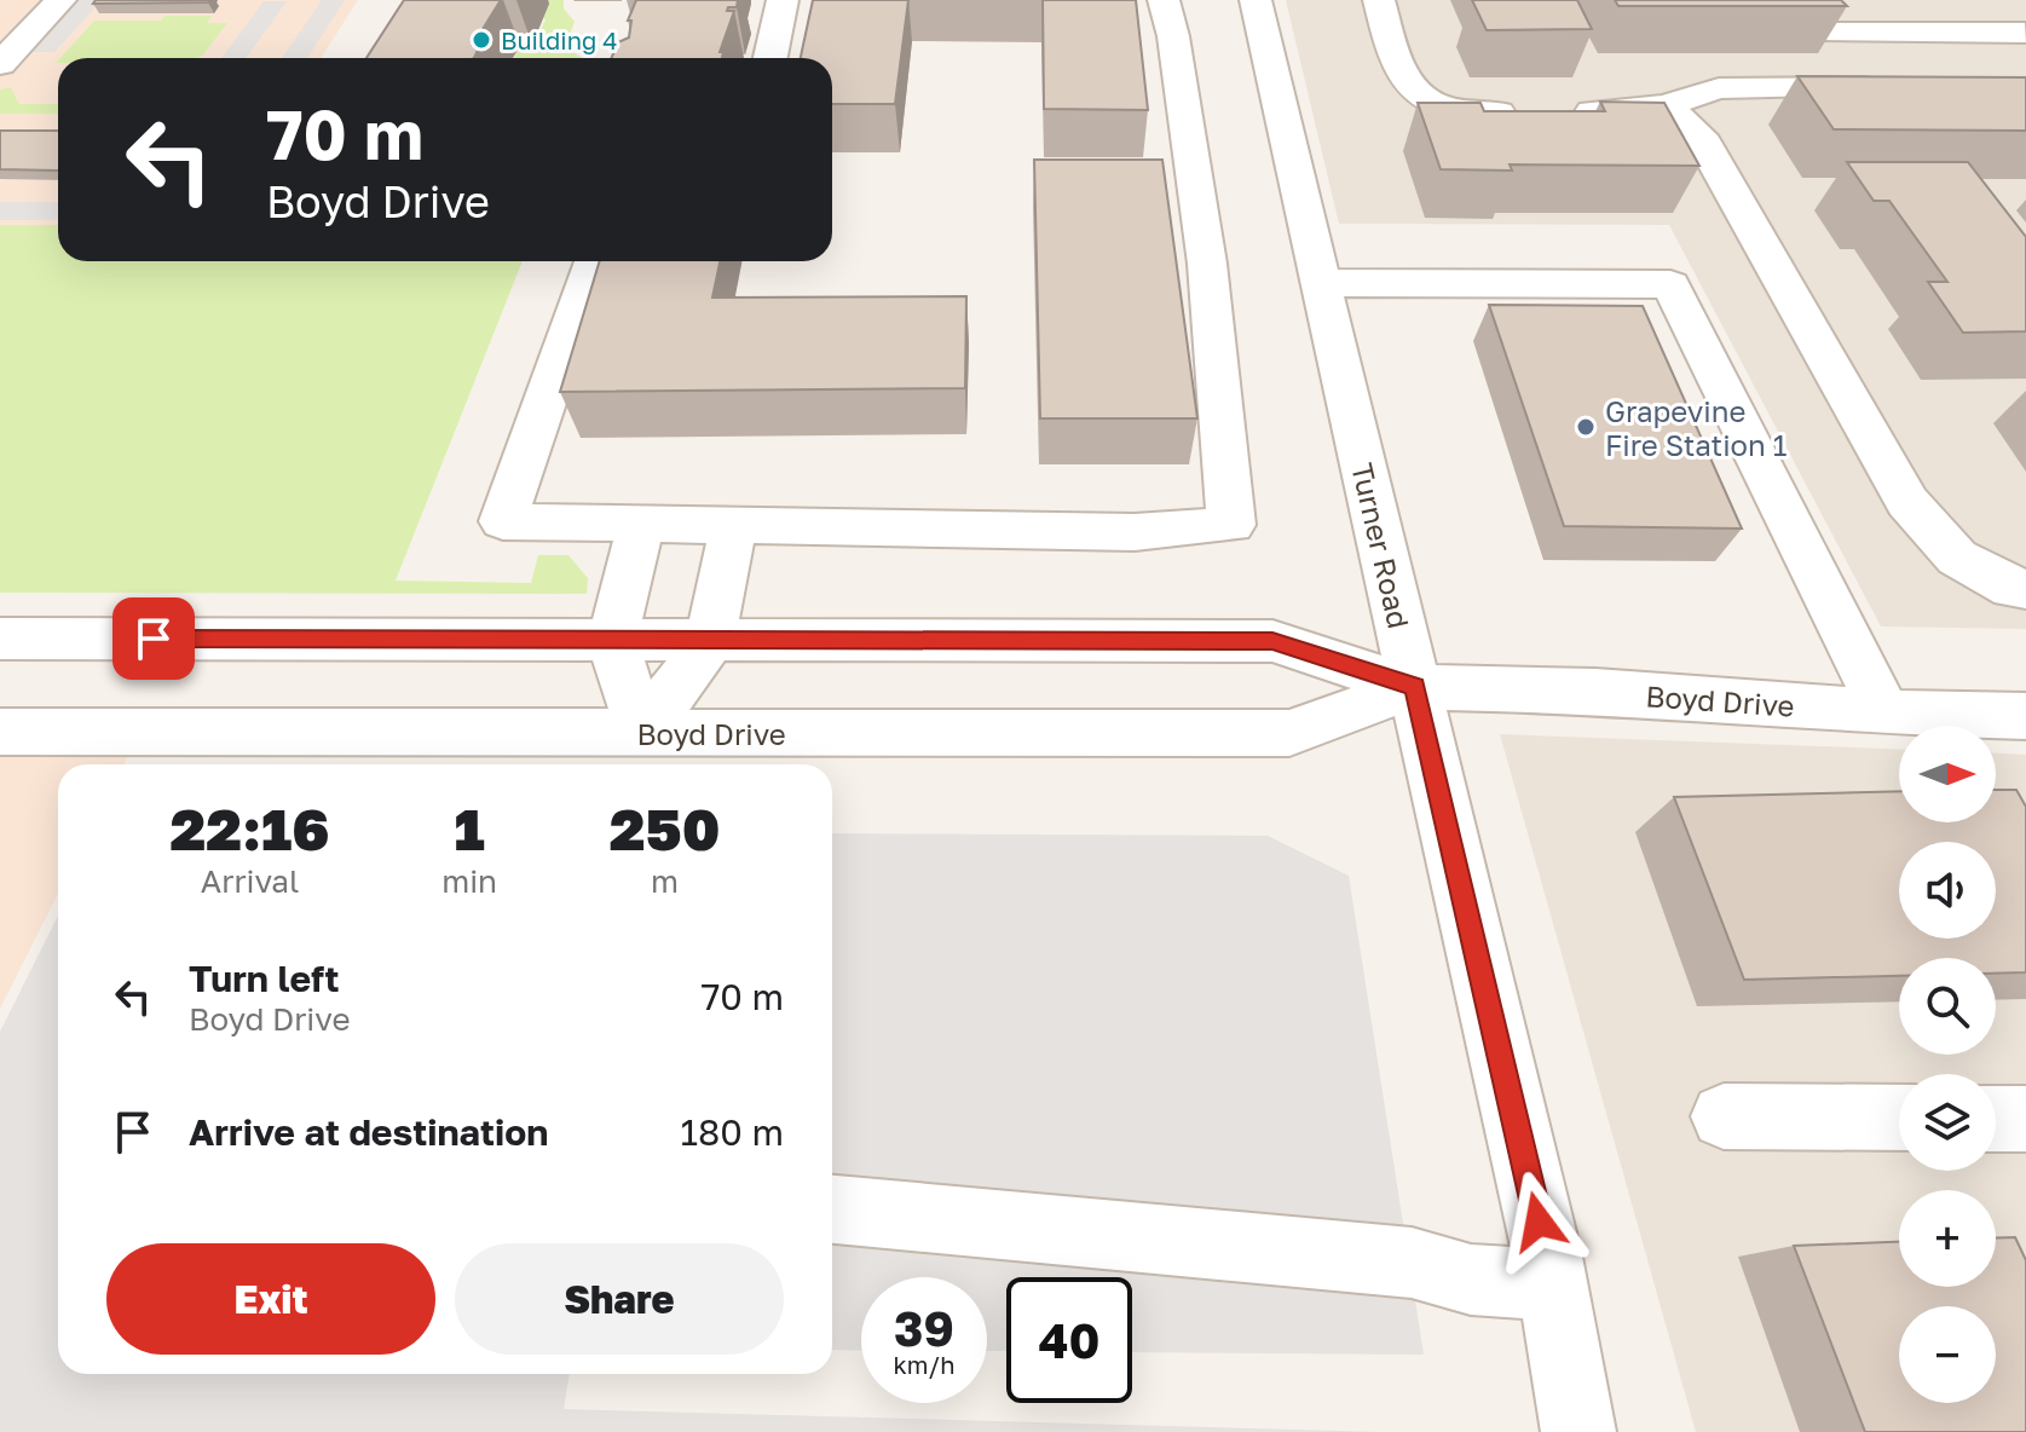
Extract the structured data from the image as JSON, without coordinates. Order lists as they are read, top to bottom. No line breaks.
{"streets":{"street":["Turner Road","Boyd Drive"]},"crossings":[["Turner Road","Boyd Drive"]],"places":["Building 4","Grapevine Fire Station 1"],"north":"right","page":{"turn":["70 m","Boyd Drive"],"map_buttons":["+","−"],"eta":["22:16","Arrival","1","min","250","m"],"list":[{"name":"Turn left","note":"Boyd Drive","value":"70 m"},{"name":"Arrive at destination","value":"180 m"}],"buttons":["Exit","Share"],"speed":"39 km/h","limit":"40"}}
